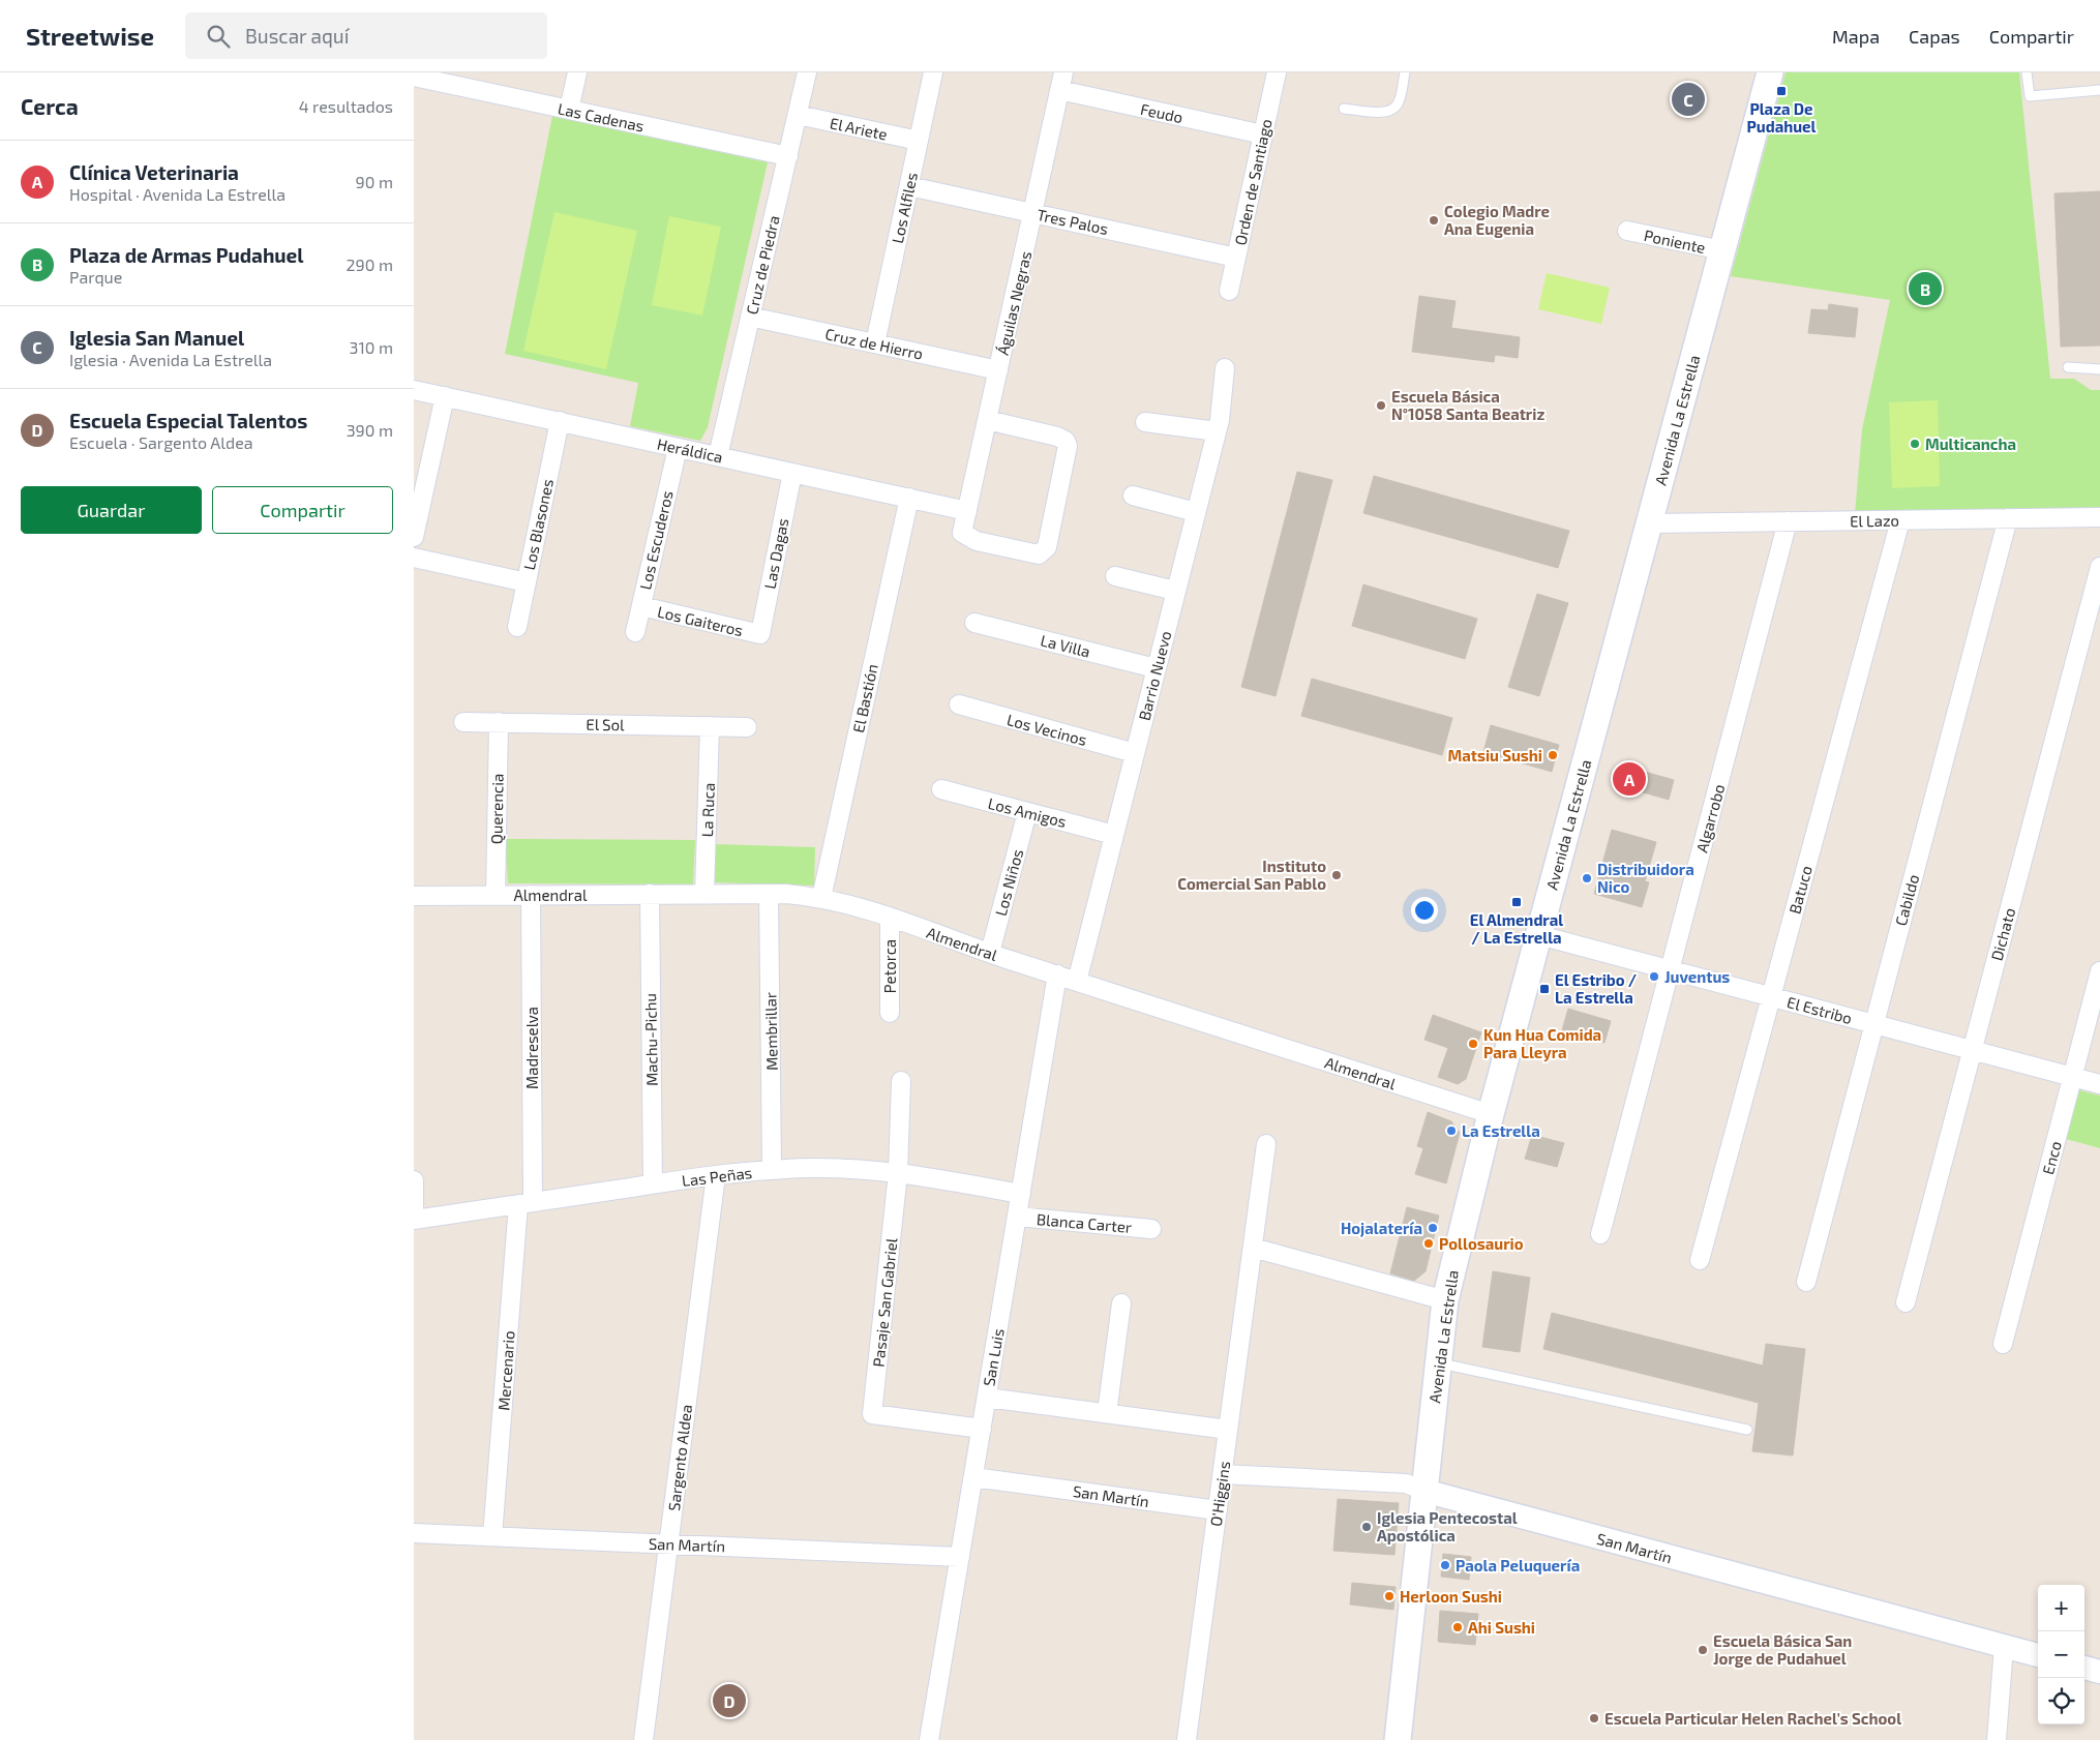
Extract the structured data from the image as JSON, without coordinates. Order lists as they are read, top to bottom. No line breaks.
{"streets":{"main road":["Avenida La Estrella"],"street":["Feudo","Las Cadenas","El Ariete","Orden de Santiago","Los Alfiles","Tres Palos","Poniente","Cruz de Piedra","Águilas Negras","Cruz de Hierro","Heráldica","El Lazo","Los Blasones","Los Escuderos","Las Dagas","Los Gaiteros","La Villa","Barrio Nuevo","El Bastión","El Sol","Los Vecinos","Querencia","La Ruca","Los Amigos","Algarrobo","Los Niños","Batuco","Almendral","Cabildo","Dichato","Petorca","El Estribo","Membrillar","Machu-Pichu","Madreselva","Enco","Las Peñas","Blanca Carter","Pasaje San Gabriel","San Luis","Mercenario","Sargento Aldea","O'Higgins","San Martín"]},"crossings":[["Feudo","Orden de Santiago"],["Feudo","Águilas Negras"],["Las Cadenas","Cruz de Piedra"],["El Ariete","Los Alfiles"],["El Ariete","Cruz de Piedra"],["Orden de Santiago","Tres Palos"],["Los Alfiles","Tres Palos"],["Los Alfiles","Cruz de Hierro"],["Tres Palos","Águilas Negras"],["Poniente","Avenida La Estrella"],["Cruz de Piedra","Cruz de Hierro"],["Cruz de Piedra","Heráldica"],["Águilas Negras","Cruz de Hierro"],["Águilas Negras","Heráldica"],["Avenida La Estrella","El Lazo"],["Avenida La Estrella","Almendral"],["Avenida La Estrella","El Estribo"],["Avenida La Estrella","San Martín"],["Heráldica","Los Blasones"],["Heráldica","Los Escuderos"],["Heráldica","Las Dagas"],["Heráldica","El Bastión"],["El Lazo","Algarrobo"],["El Lazo","Batuco"],["El Lazo","Cabildo"],["Los Escuderos","Los Gaiteros"],["Las Dagas","Los Gaiteros"],["La Villa","Barrio Nuevo"],["Barrio Nuevo","Los Vecinos"],["Barrio Nuevo","Los Amigos"],["Barrio Nuevo","Almendral"],["El Bastión","Almendral"],["El Sol","Querencia"],["El Sol","La Ruca"],["Querencia","Almendral"],["La Ruca","Almendral"],["Los Amigos","Los Niños"],["Algarrobo","El Estribo"],["Los Niños","Almendral"],["Batuco","El Estribo"],["Almendral","Petorca"],["Almendral","Membrillar"],["Almendral","Machu-Pichu"],["Almendral","Madreselva"],["Almendral","San Luis"],["Cabildo","El Estribo"],["Dichato","El Estribo"],["El Estribo","Enco"],["Membrillar","Las Peñas"],["Machu-Pichu","Las Peñas"],["Madreselva","Las Peñas"],["Madreselva","Mercenario"],["Las Peñas","Pasaje San Gabriel"],["Las Peñas","San Luis"],["Las Peñas","Mercenario"],["Las Peñas","Sargento Aldea"],["Blanca Carter","San Luis"],["Pasaje San Gabriel","San Luis"],["San Luis","San Martín"],["Mercenario","San Martín"],["Sargento Aldea","San Martín"],["O'Higgins","San Martín"]],"places":{"transit":["Plaza De Pudahuel","El Almendral / La Estrella","El Estribo / La Estrella"],"other":["Colegio Madre Ana Eugenia","Escuela Básica N°1058 Santa Beatriz","Multicancha","Matsiu Sushi","Instituto Comercial San Pablo","Distribuidora Nico","Juventus","Kun Hua Comida Para Lleyra","La Estrella","Hojalatería","Pollosaurio","Iglesia Pentecostal Apostólica","Paola Peluquería","Herloon Sushi","Ahi Sushi","Escuela Básica San Jorge de Pudahuel","Escuela Particular Helen Rachel's School"]},"page":{"header":"Streetwise","search":"Buscar aquí","nav":["Mapa","Capas","Compartir"],"heading":["Cerca","4 resultados"],"pins":["C","B","A","D"],"list":[{"mark":"A","name":"Clínica Veterinaria","note":"Hospital · Avenida La Estrella","value":"90 m"},{"mark":"B","name":"Plaza de Armas Pudahuel","note":"Parque","value":"290 m"},{"mark":"C","name":"Iglesia San Manuel","note":"Iglesia · Avenida La Estrella","value":"310 m"},{"mark":"D","name":"Escuela Especial Talentos","note":"Escuela · Sargento Aldea","value":"390 m"}],"buttons":["Guardar","Compartir"],"map_buttons":["+","−"]}}
